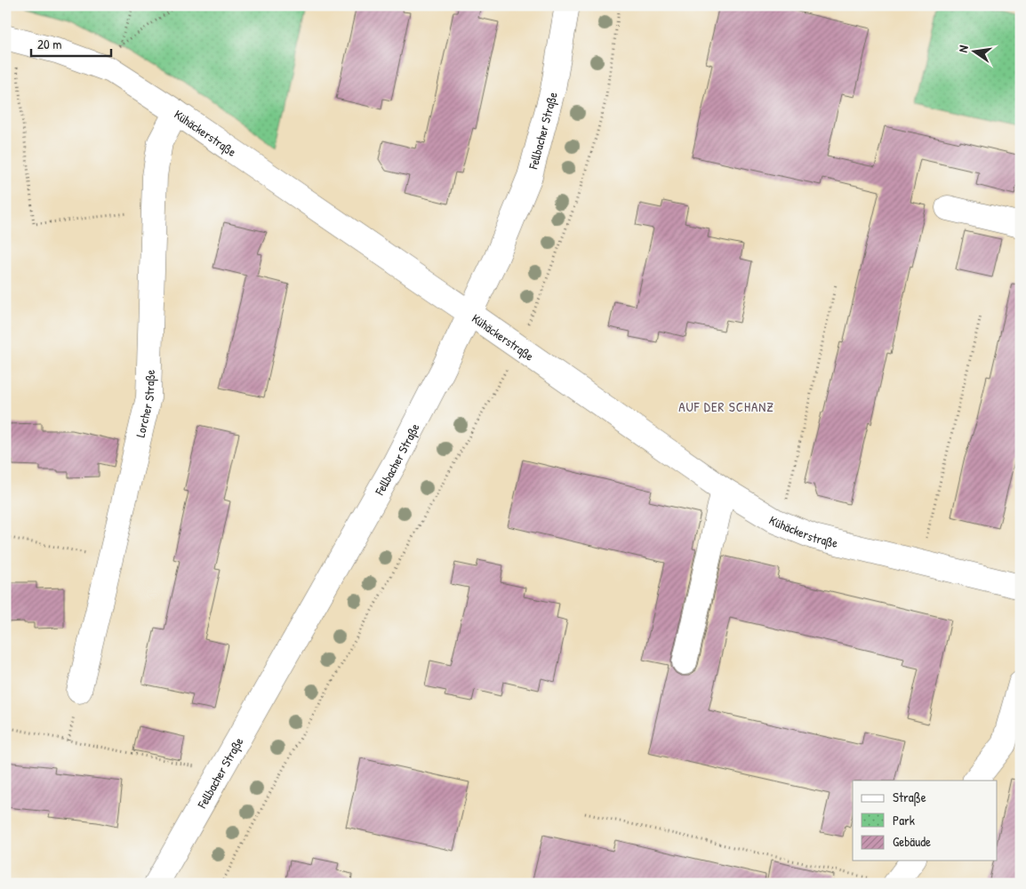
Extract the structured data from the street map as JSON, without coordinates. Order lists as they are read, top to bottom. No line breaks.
{"streets":{"street":["Fellbacher Straße","Kühäckerstraße","Lorcher Straße"]},"crossings":[["Fellbacher Straße","Kühäckerstraße"],["Kühäckerstraße","Lorcher Straße"]],"districts":["AUF DER SCHANZ"],"legend":["Straße","Park","Gebäude"],"scale_bar":"20 m","north":"left"}
